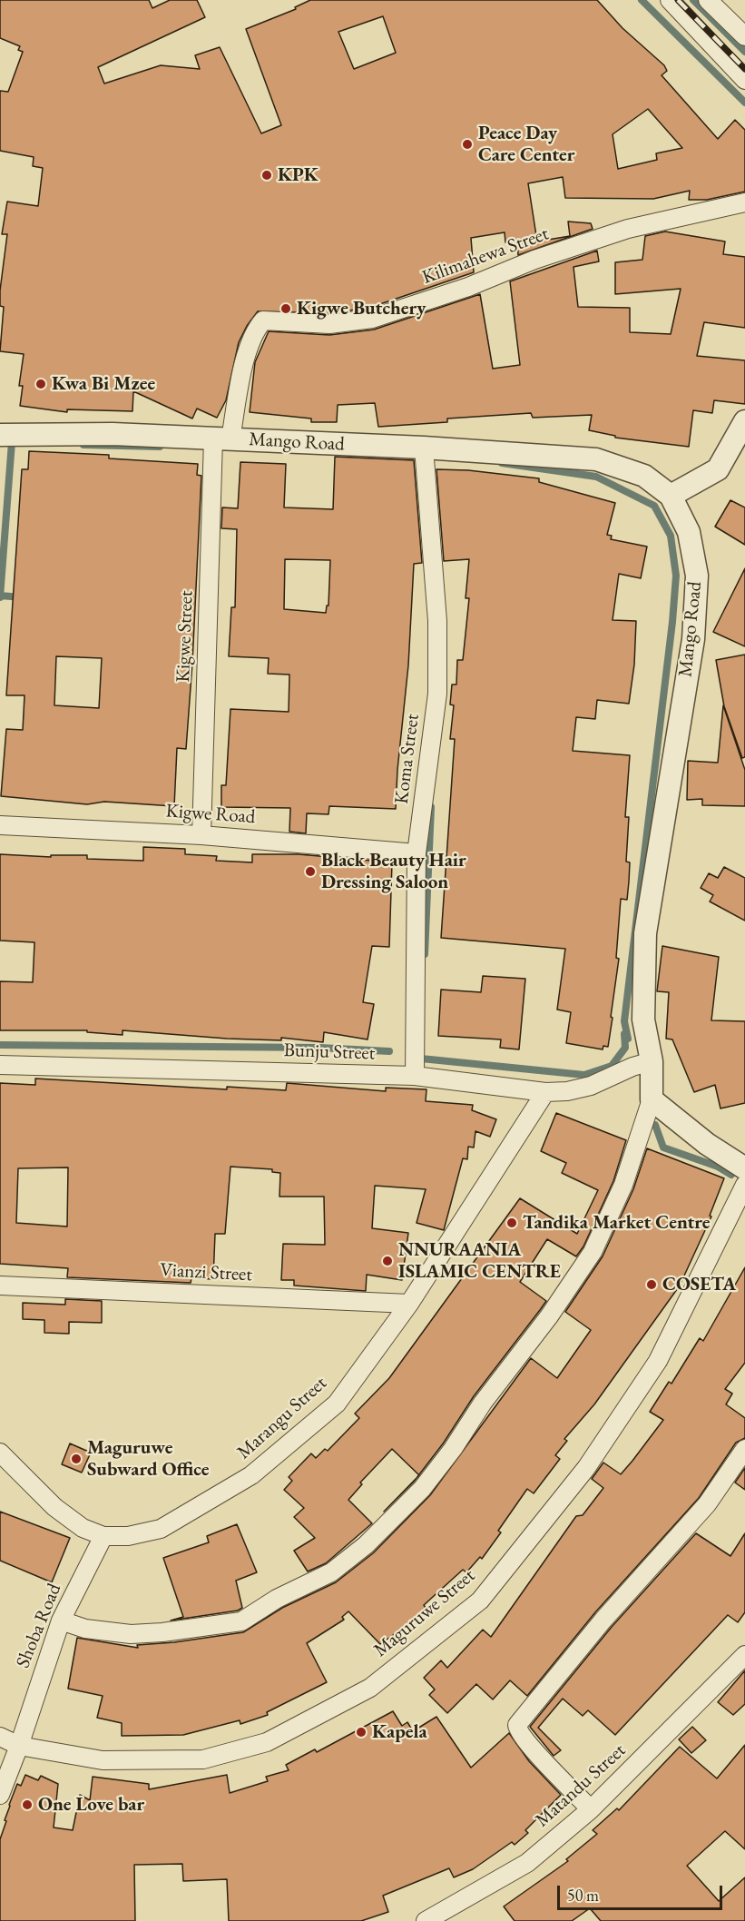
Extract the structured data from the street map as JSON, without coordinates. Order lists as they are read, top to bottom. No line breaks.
{"streets":{"street":["Kilimahewa Street","Mango Road","Kigwe Street","Koma Street","Kigwe Road","Bunju Street","Vianzi Street","Marangu Street","Maguruwe Street","Shoba Road","Matandu Street"]},"crossings":[["Kilimahewa Street","Mango Road"],["Kilimahewa Street","Kigwe Street"],["Mango Road","Kigwe Street"],["Mango Road","Koma Street"],["Mango Road","Bunju Street"],["Kigwe Street","Kigwe Road"],["Koma Street","Kigwe Road"],["Koma Street","Bunju Street"],["Bunju Street","Marangu Street"],["Vianzi Street","Marangu Street"],["Marangu Street","Shoba Road"],["Maguruwe Street","Shoba Road"]],"places":["Peace Day Care Center","KPK","Kigwe Butchery","Kwa Bi Mzee","Black Beauty Hair Dressing Saloon","Tandika Market Centre","NNURAANIA ISLAMIC CENTRE","COSETA","Maguruwe Subward Office","Kapela","One Love bar"],"scale_bar":"50 m"}
